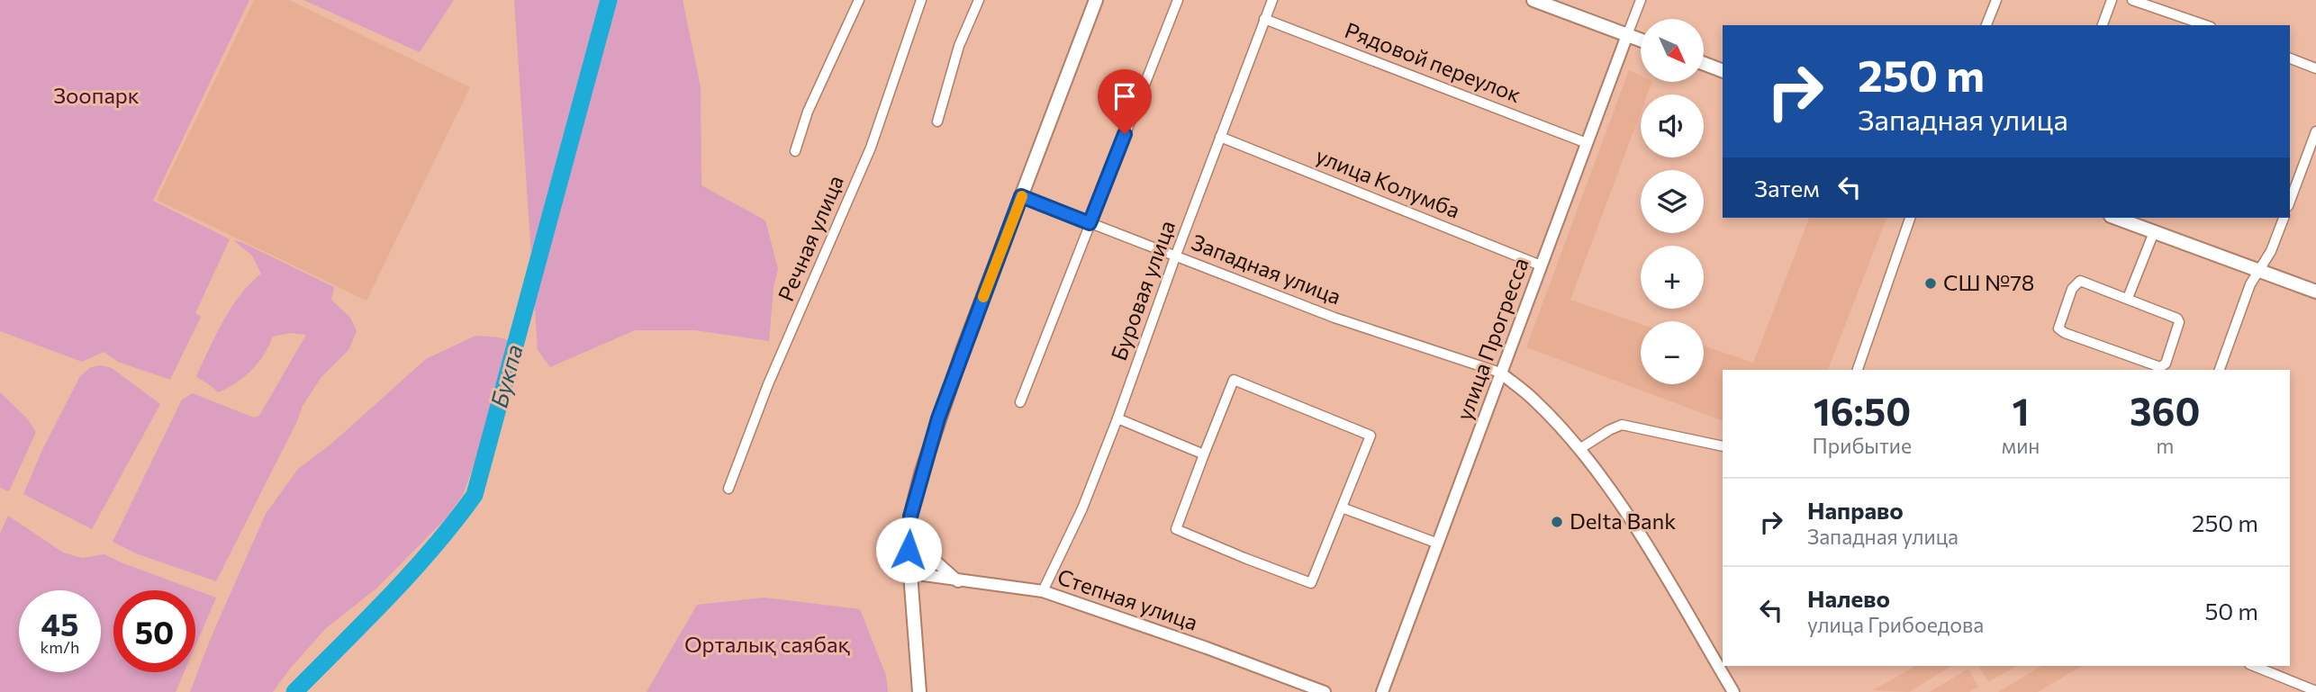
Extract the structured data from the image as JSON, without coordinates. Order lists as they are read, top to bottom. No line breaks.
{"streets":{"street":["Рядовой переулок","улица Колумба","Речная улица","Западная улица","Буровая улица","улица Прогресса","Степная улица"]},"crossings":[["Рядовой переулок","Буровая улица"],["Рядовой переулок","улица Прогресса"],["улица Колумба","Буровая улица"],["улица Колумба","улица Прогресса"],["Западная улица","Буровая улица"],["Западная улица","улица Прогресса"],["Буровая улица","Степная улица"]],"water":["Букпа"],"parks":["Зоопарк","Орталық саябақ"],"places":["СШ №78","Delta Bank"],"north":"bottom right","page":{"map_buttons":["+","−"],"turn":["250 m","Западная улица"],"then":"Затем","eta":["16:50","Прибытие","1","мин","360","m"],"list":[{"name":"Направо","note":"Западная улица","value":"250 m"},{"name":"Налево","note":"улица Грибоедова","value":"50 m"}],"speed":"45 km/h","limit":"50"}}
